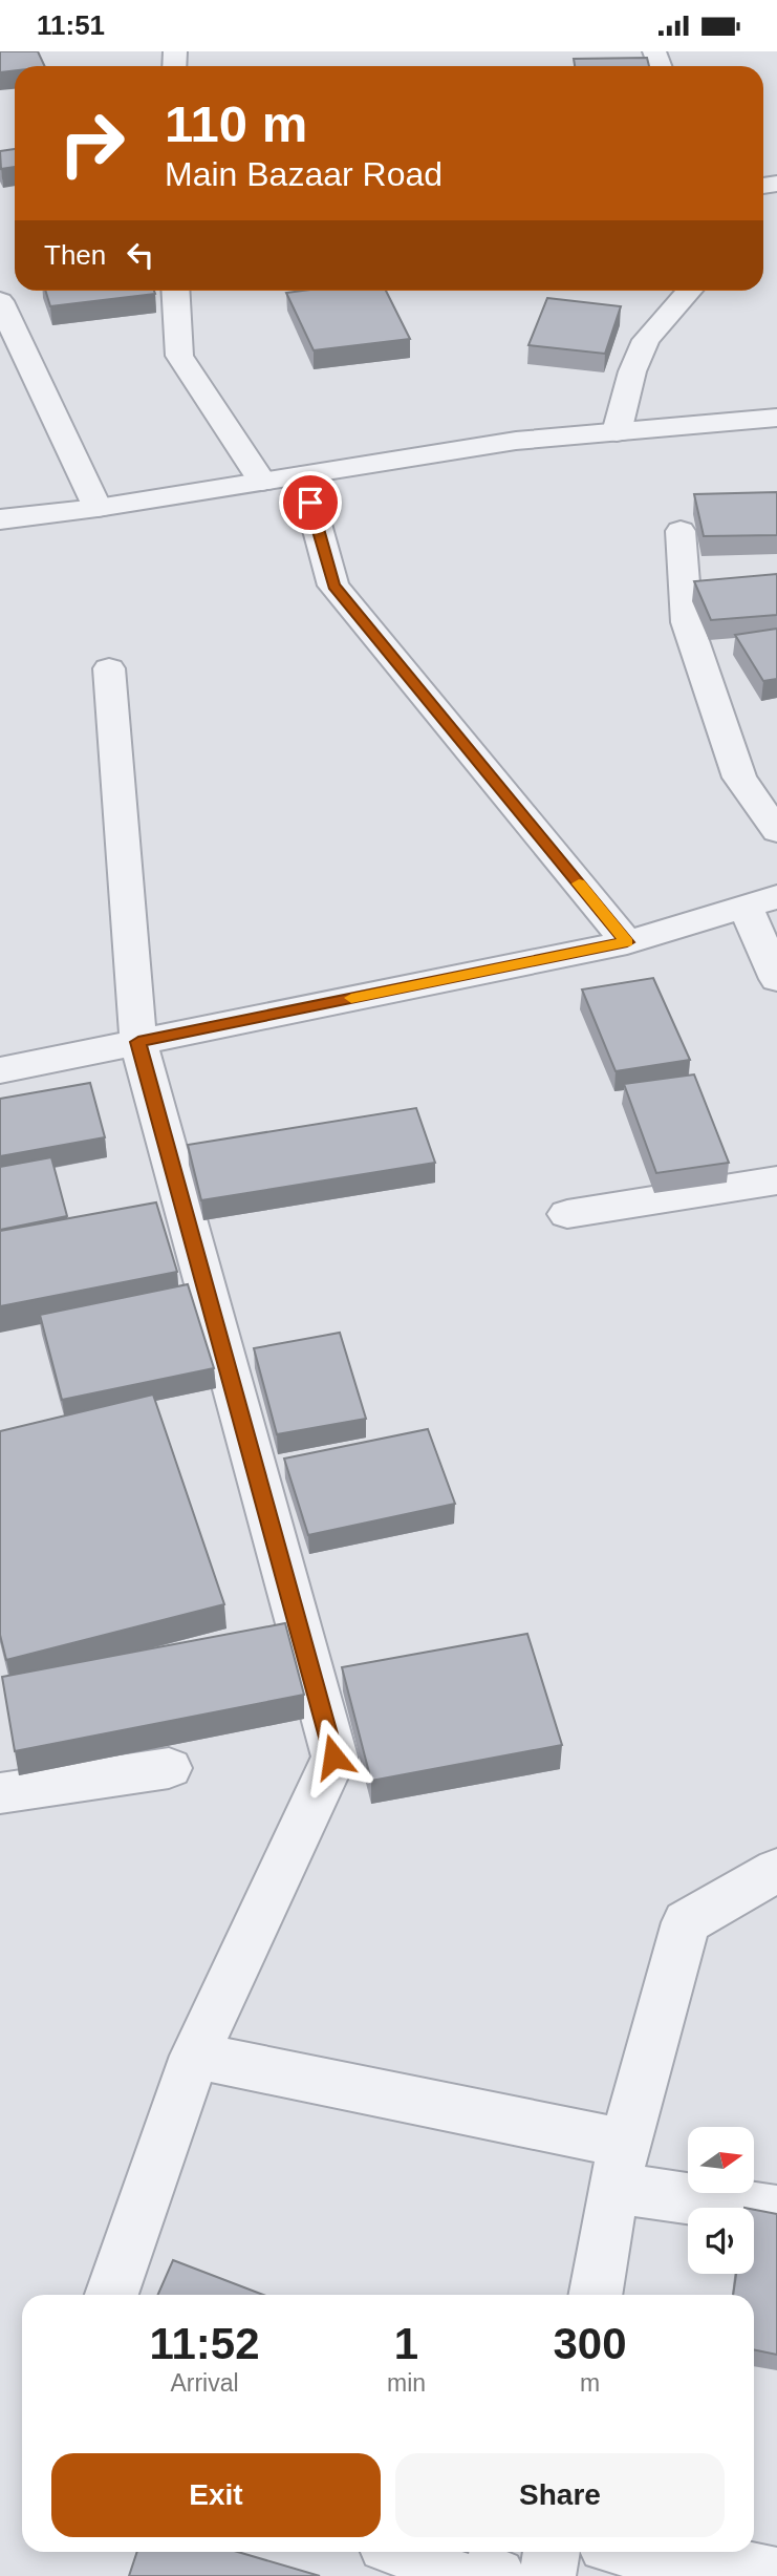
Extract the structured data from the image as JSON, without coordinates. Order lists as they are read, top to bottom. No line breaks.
{"north":"right","page":{"status":"11:51","turn":["110 m","Main Bazaar Road"],"then":"Then","eta":["11:52","Arrival","1","min","300","m"],"buttons":["Exit","Share"]}}
